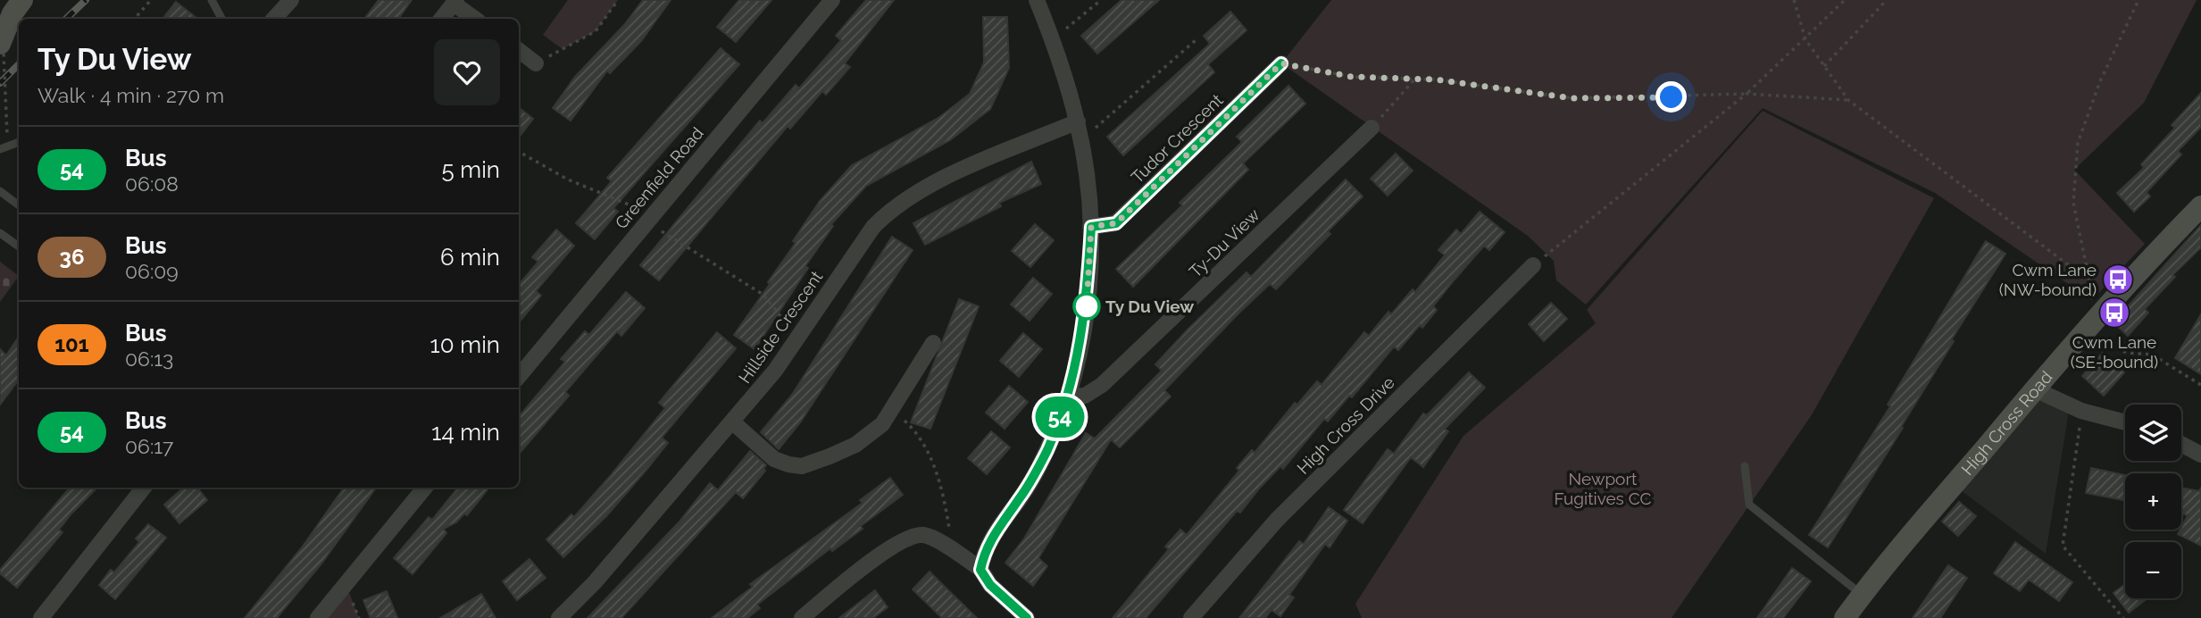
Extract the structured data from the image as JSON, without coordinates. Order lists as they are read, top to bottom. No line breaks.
{"streets":{"main road":["High Cross Road"],"street":["Tudor Crescent","Greenfield Road","Ty-Du View","Hillside Crescent","High Cross Drive"]},"parks":["Newport Fugitives CC"],"places":{"bus stop":["Cwm Lane (NW-bound)","Cwm Lane (SE-bound)"],"other":["Ty Du View"]},"lines":["bus line 54"],"page":{"on_map":"54","heading":["Ty Du View","Walk · 4 min · 270 m"],"list":[{"mark":"54","name":"Bus","note":"06:08","value":"5 min"},{"mark":"36","name":"Bus","note":"06:09","value":"6 min"},{"mark":"101","name":"Bus","note":"06:13","value":"10 min"},{"mark":"54","name":"Bus","note":"06:17","value":"14 min"}],"map_buttons":["+","−"]}}
